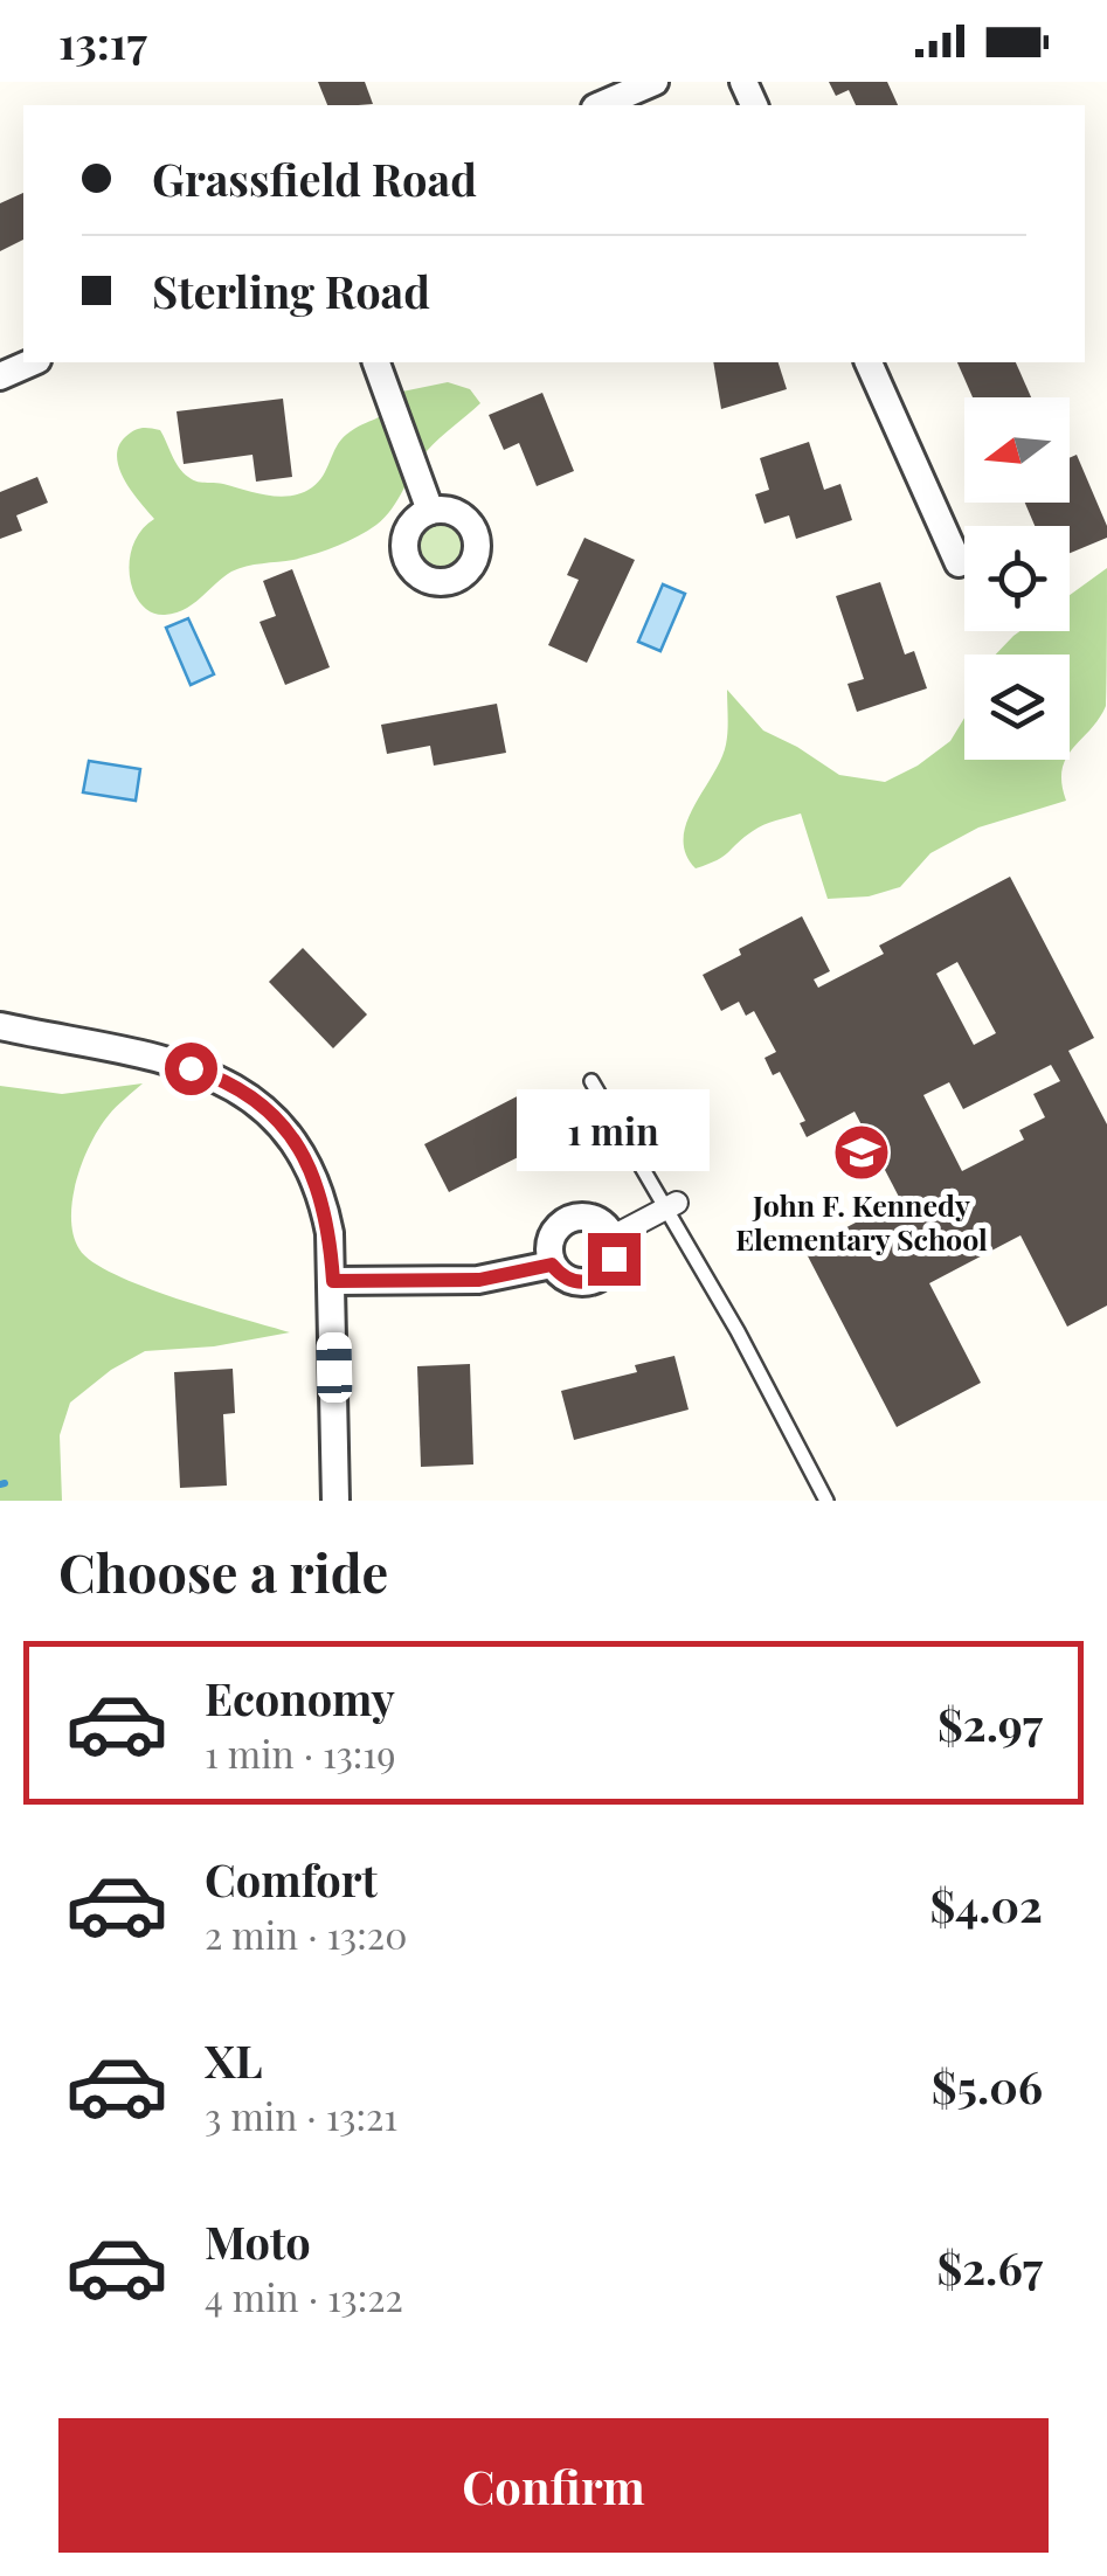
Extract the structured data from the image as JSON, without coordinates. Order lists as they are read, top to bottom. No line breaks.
{"places":{"school or university":["John F. Kennedy Elementary School"]},"north":"left","page":{"status":"13:17","banner":["Grassfield Road","Sterling Road"],"bubble":"1 min","heading":"Choose a ride","list":[{"name":"Economy","note":"1 min · 13:19","value":"$2.97"},{"name":"Comfort","note":"2 min · 13:20","value":"$4.02"},{"name":"XL","note":"3 min · 13:21","value":"$5.06"},{"name":"Moto","note":"4 min · 13:22","value":"$2.67"}],"buttons":"Confirm"}}
